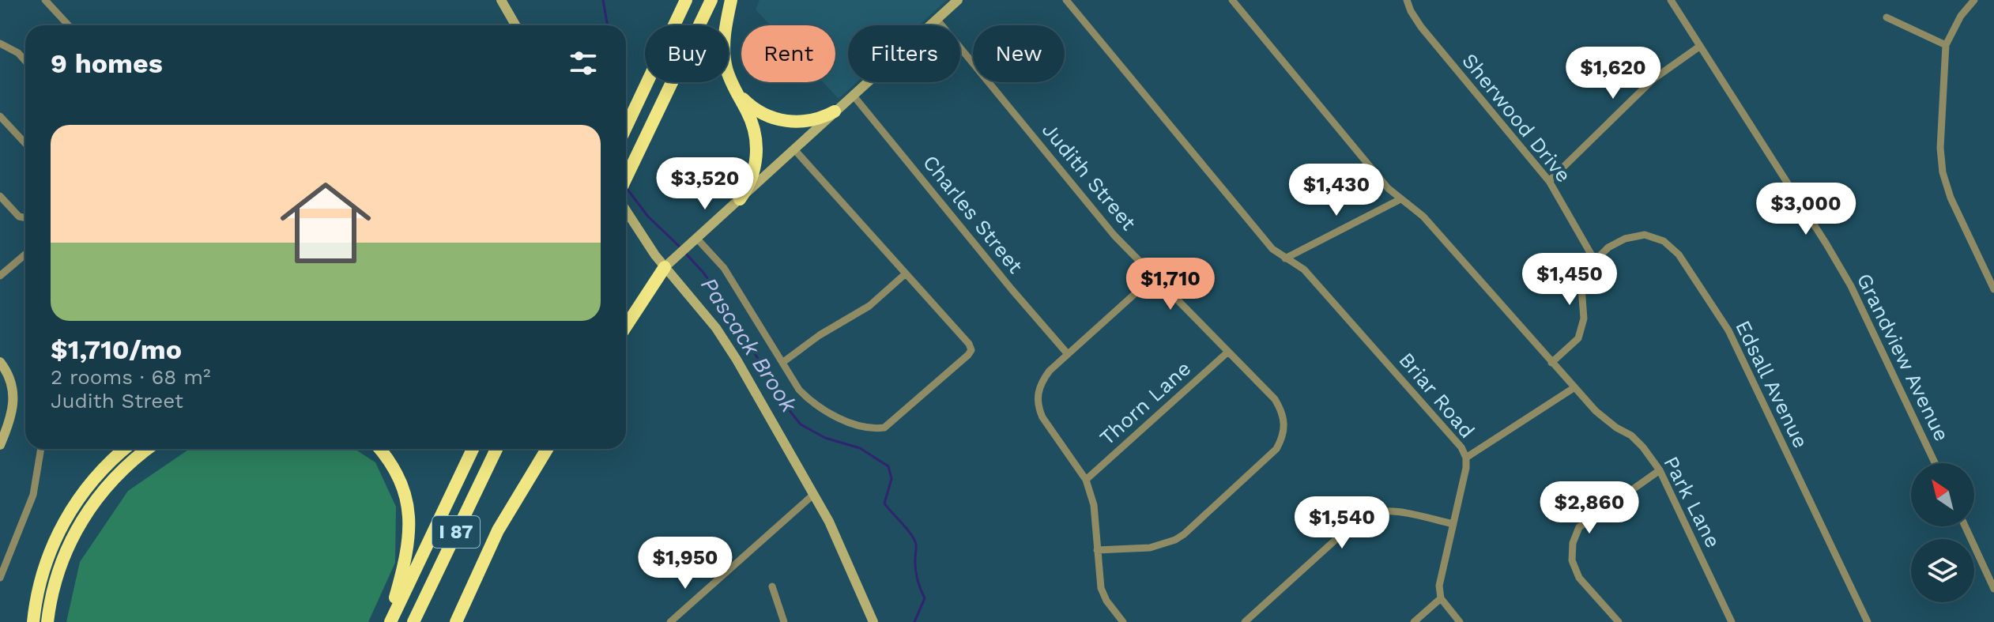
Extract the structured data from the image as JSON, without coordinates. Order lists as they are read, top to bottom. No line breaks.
{"streets":{"highway":["I 87"],"street":["Sherwood Drive","Judith Street","Charles Street","Grandview Avenue","Edsall Avenue","Briar Road","Thorn Lane","Park Lane"]},"crossings":[["Sherwood Drive","Edsall Avenue"],["Judith Street","Thorn Lane"]],"water":["Pascack Brook"],"north":"top left","page":{"chip":["Buy","Rent","Filters","New"],"heading":"9 homes","price":["$1,620","$3,520","$1,430","$3,000","$1,450","$1,710","$2,860","$1,540","$1,950"],"list":[{"name":"$1,710/mo","note":"2 rooms · 68 m² · Judith Street"}]}}
